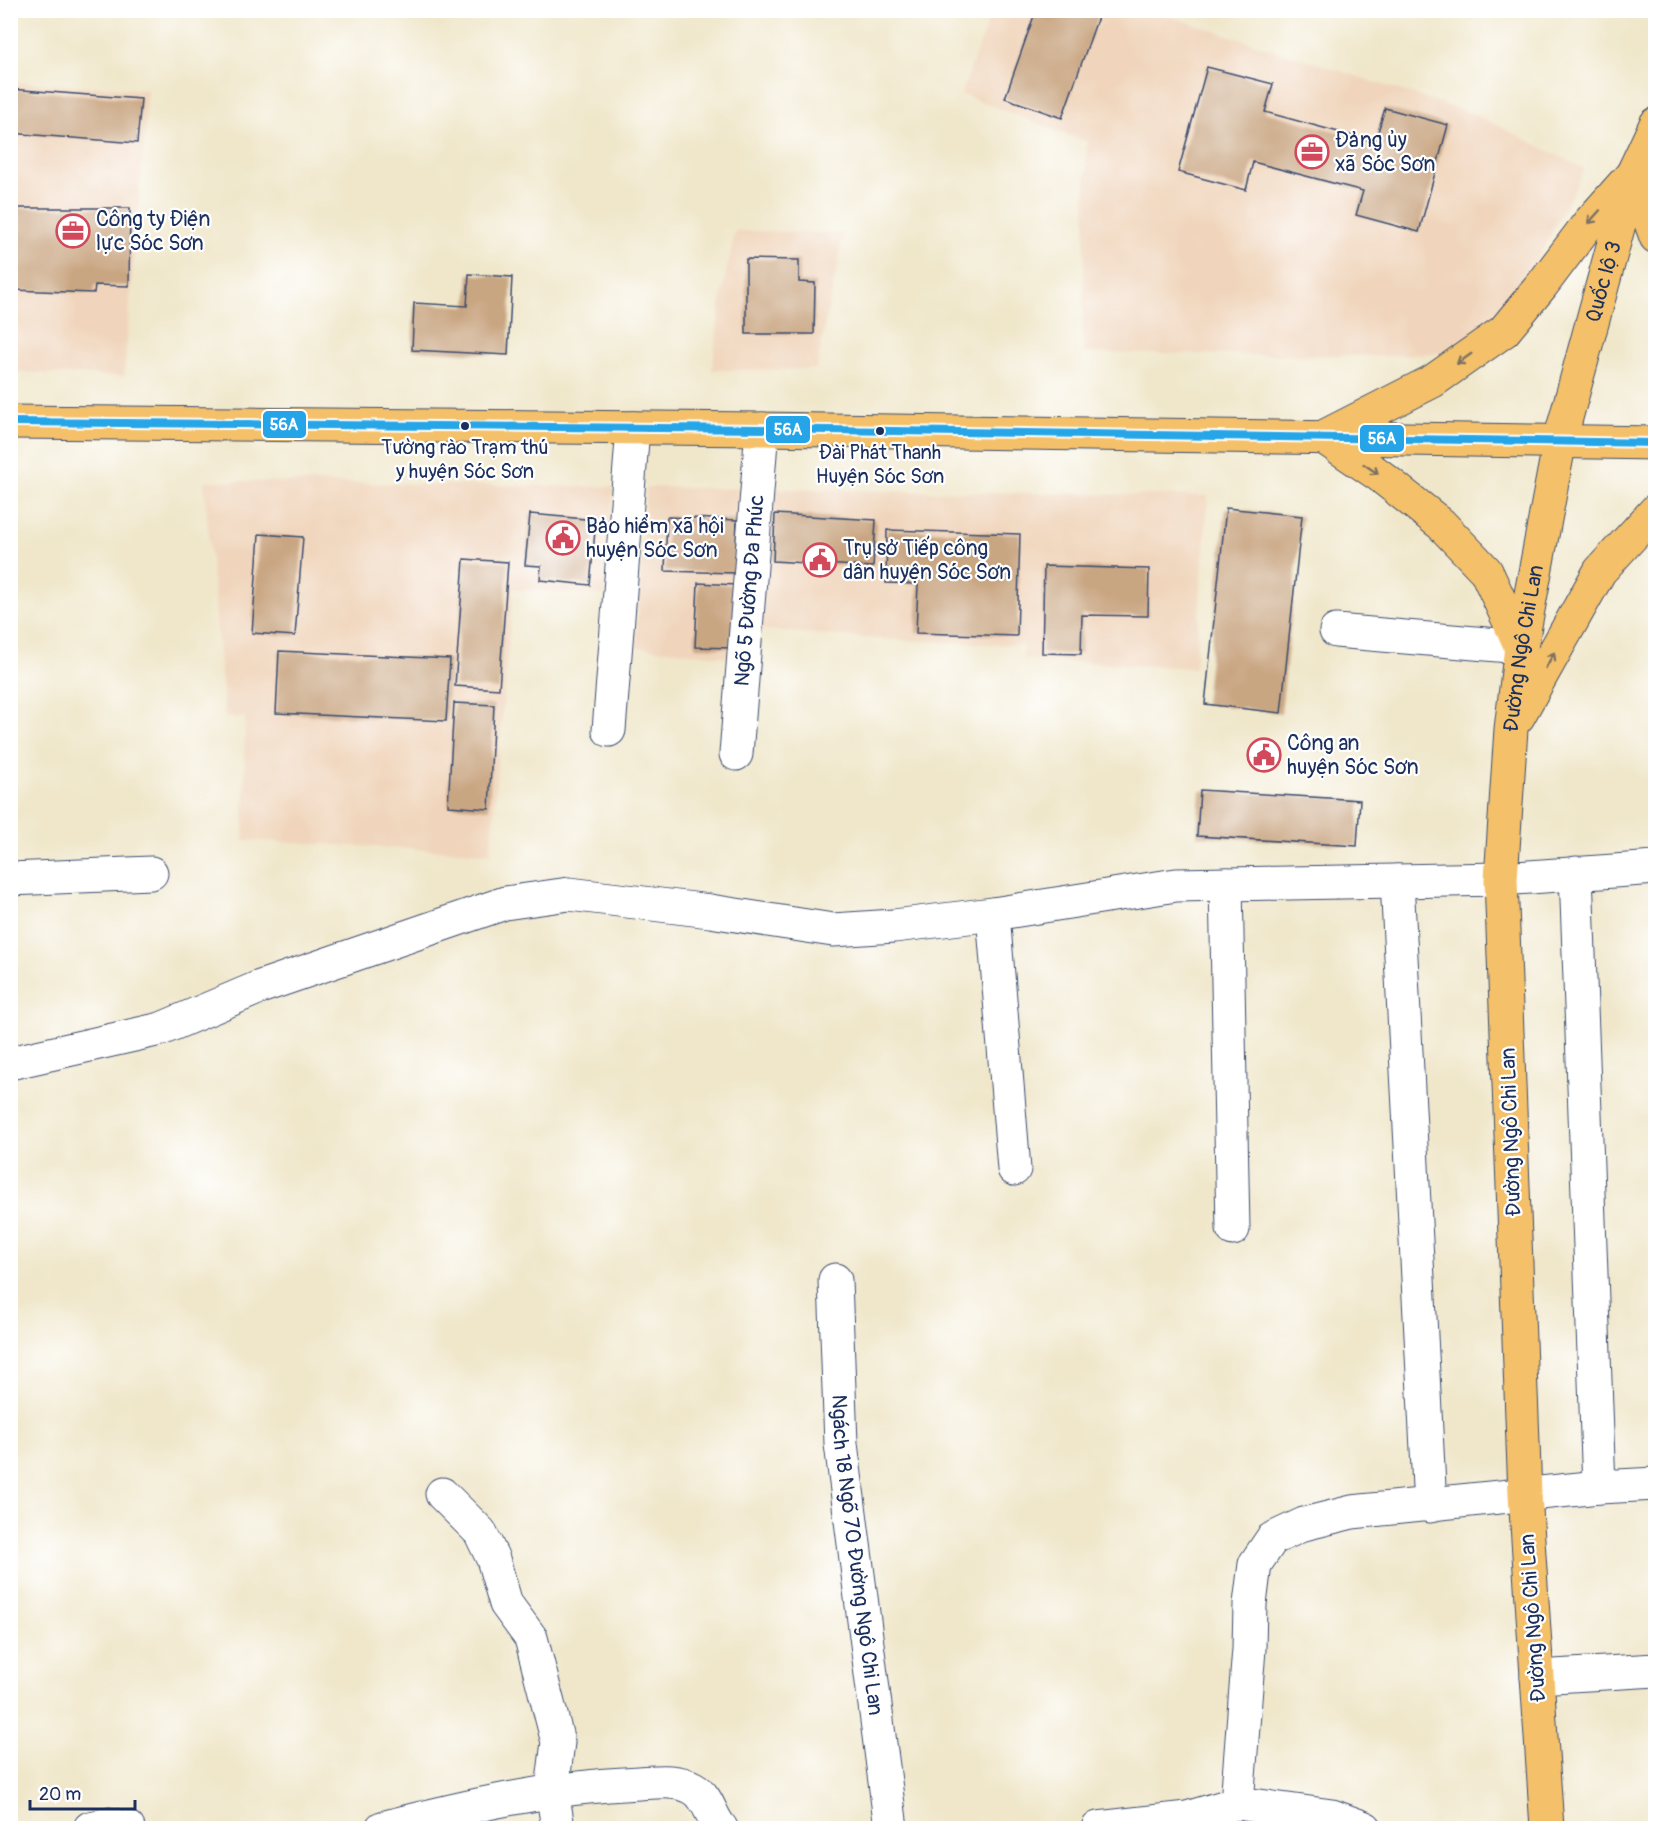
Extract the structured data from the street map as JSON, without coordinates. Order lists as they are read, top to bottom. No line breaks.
{"streets":{"main road":["Quốc lộ 3","Đường Ngô Chi Lan"],"street":["Ngõ 5 Đường Đa Phúc","Ngách 18 Ngõ 70 Đường Ngô Chi Lan"]},"crossings":[["Quốc lộ 3","Đường Ngô Chi Lan"]],"places":{"office":["Đảng ủy xã Sóc Sơn","Công ty Điện lực Sóc Sơn"],"other":["Tường rào Trạm thú y huyện Sóc Sơn","Đài Phát Thanh Huyện Sóc Sơn"],"public building":["Bảo hiểm xã hội huyện Sóc Sơn","Trụ sở Tiếp công dân huyện Sóc Sơn","Công an huyện Sóc Sơn"]},"lines":["transit line 56A"],"scale_bar":"20 m"}
